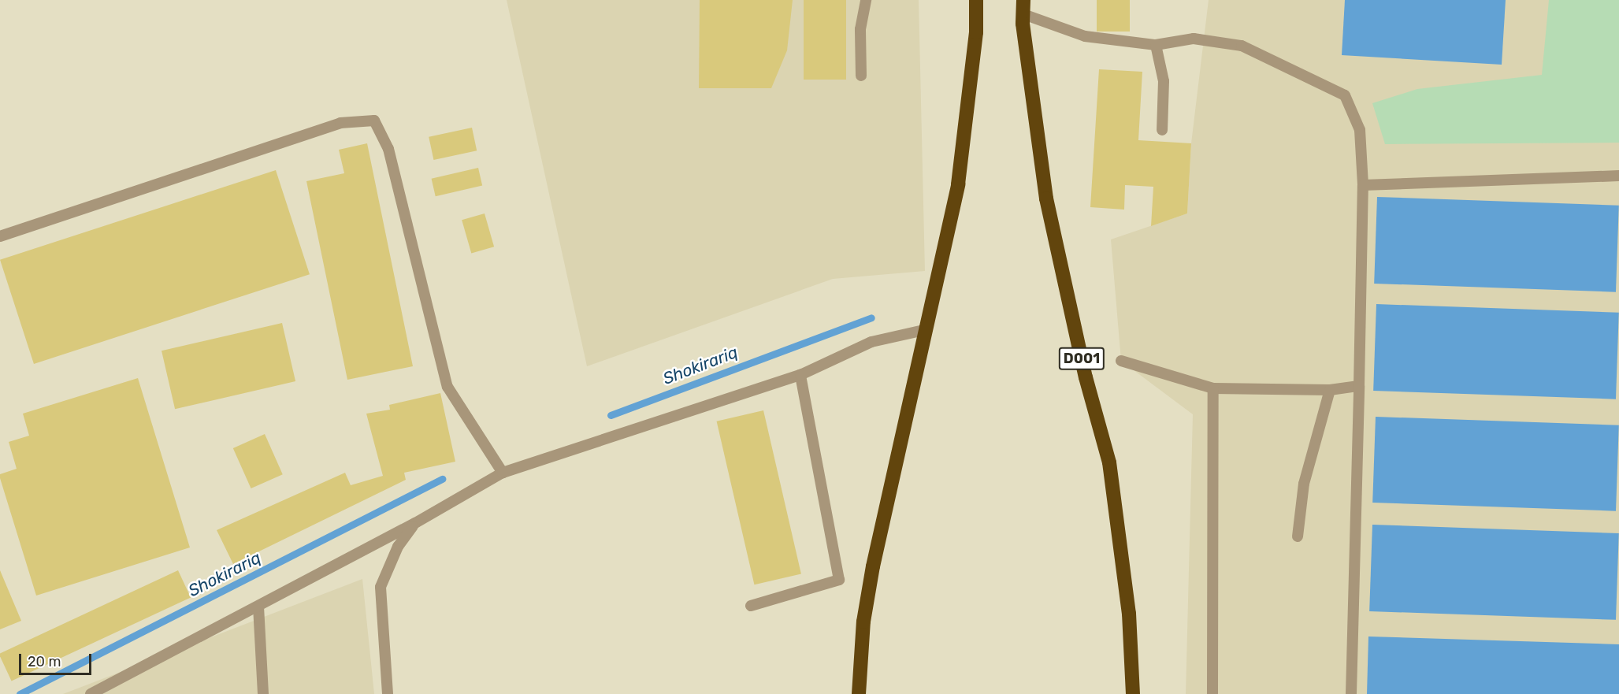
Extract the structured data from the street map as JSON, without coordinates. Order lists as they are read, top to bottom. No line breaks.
{"streets":{"highway":["D001"]},"water":["Shokirariq"],"scale_bar":"20 m"}
